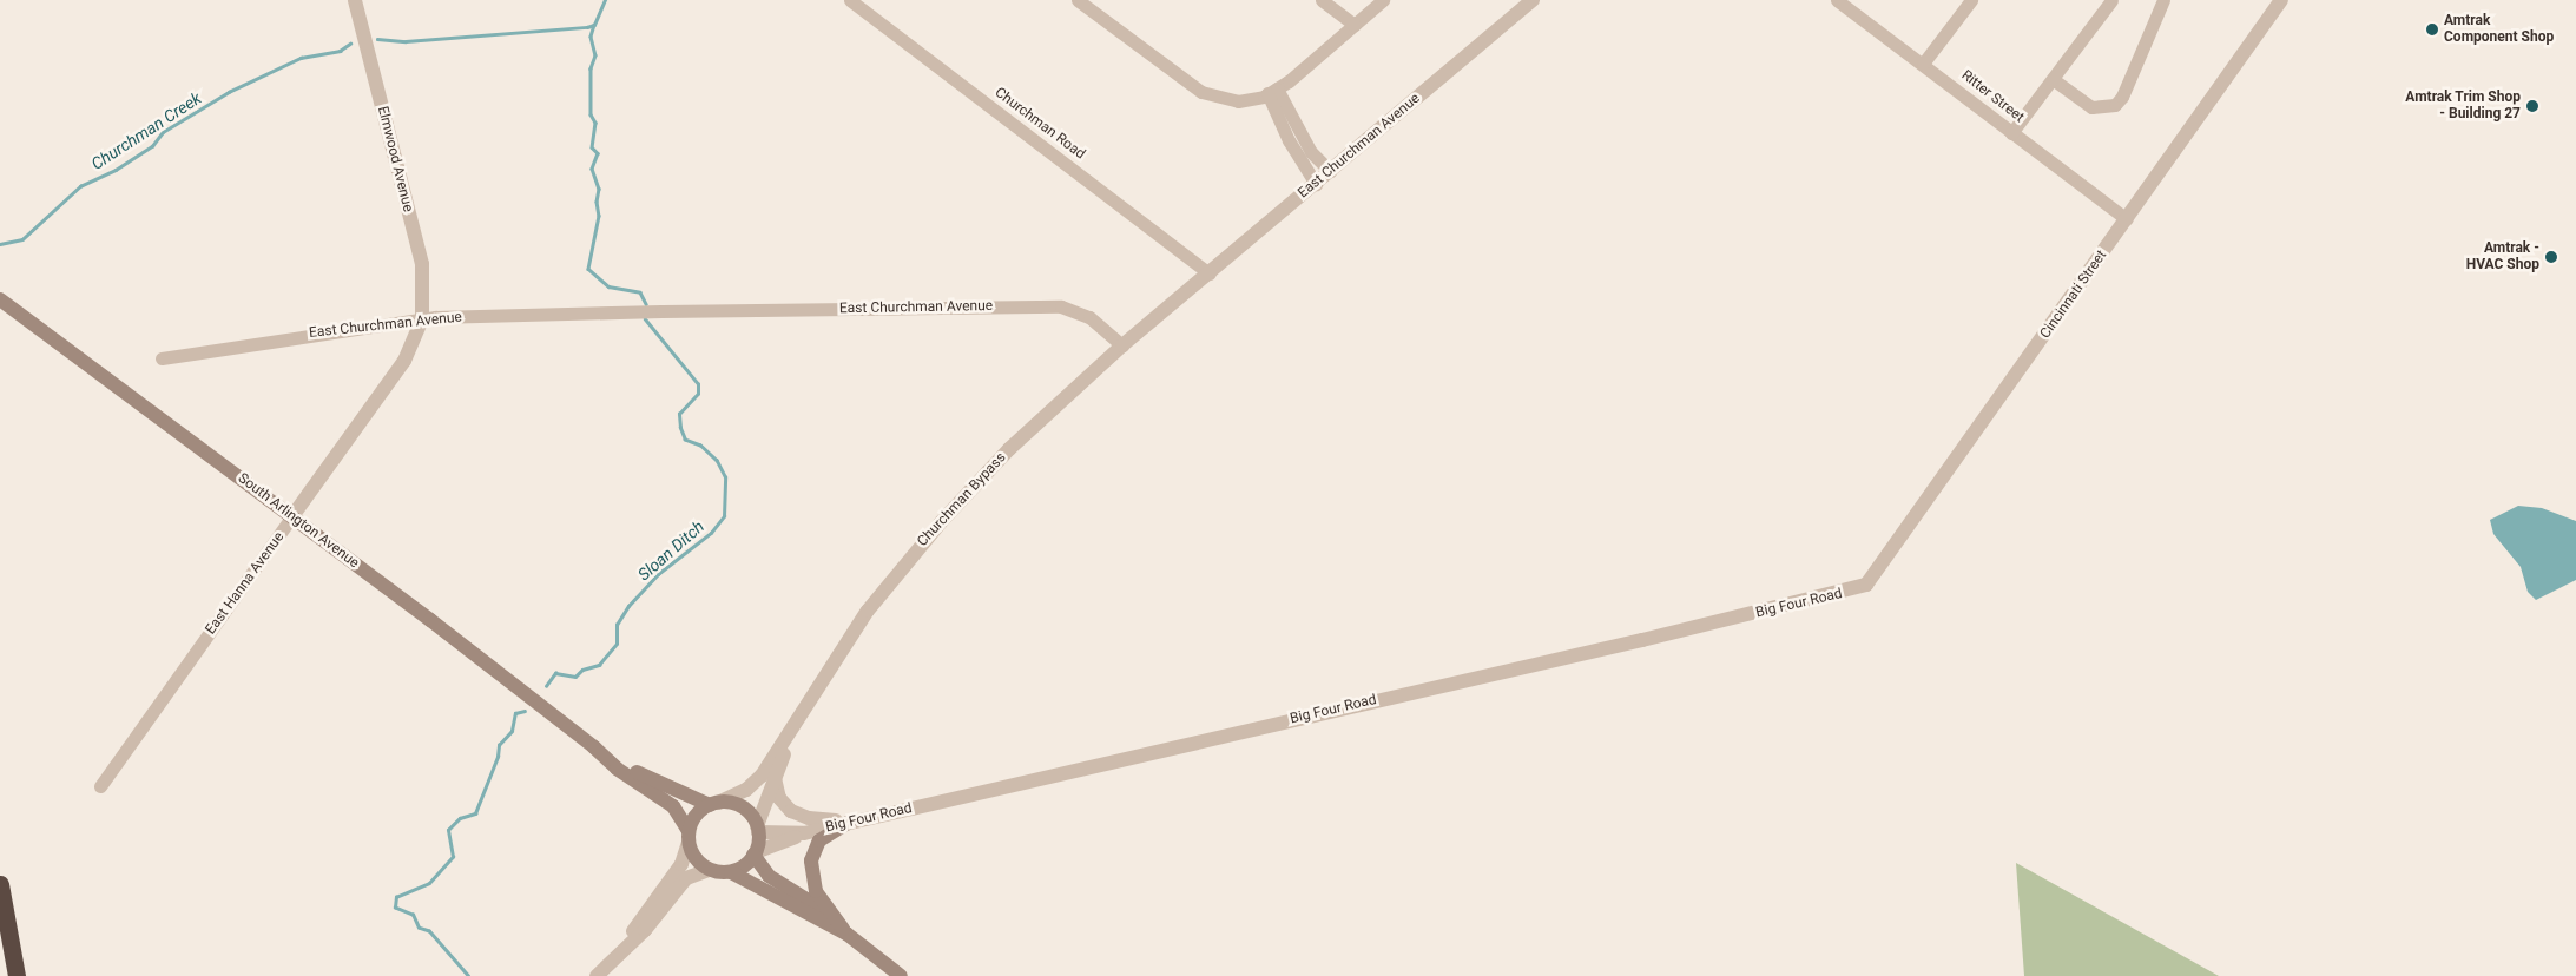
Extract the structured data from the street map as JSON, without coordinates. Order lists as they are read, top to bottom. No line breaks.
{"streets":{"main road":["South Arlington Avenue"],"street":["Ritter Street","Churchman Road","East Churchman Avenue","Elmwood Avenue","Cincinnati Street","Churchman Bypass","East Hanna Avenue","Big Four Road"]},"crossings":[["Ritter Street","Cincinnati Street"],["Churchman Road","East Churchman Avenue"],["East Churchman Avenue","Elmwood Avenue"],["East Churchman Avenue","Churchman Bypass"],["East Churchman Avenue","East Hanna Avenue"],["Elmwood Avenue","East Hanna Avenue"],["Cincinnati Street","Big Four Road"],["Churchman Bypass","South Arlington Avenue"],["Churchman Bypass","Big Four Road"],["South Arlington Avenue","East Hanna Avenue"],["South Arlington Avenue","Big Four Road"]],"water":["Churchman Creek","Sloan Ditch"],"places":["Amtrak Component Shop","Amtrak Trim Shop - Building 27","Amtrak - HVAC Shop"]}
